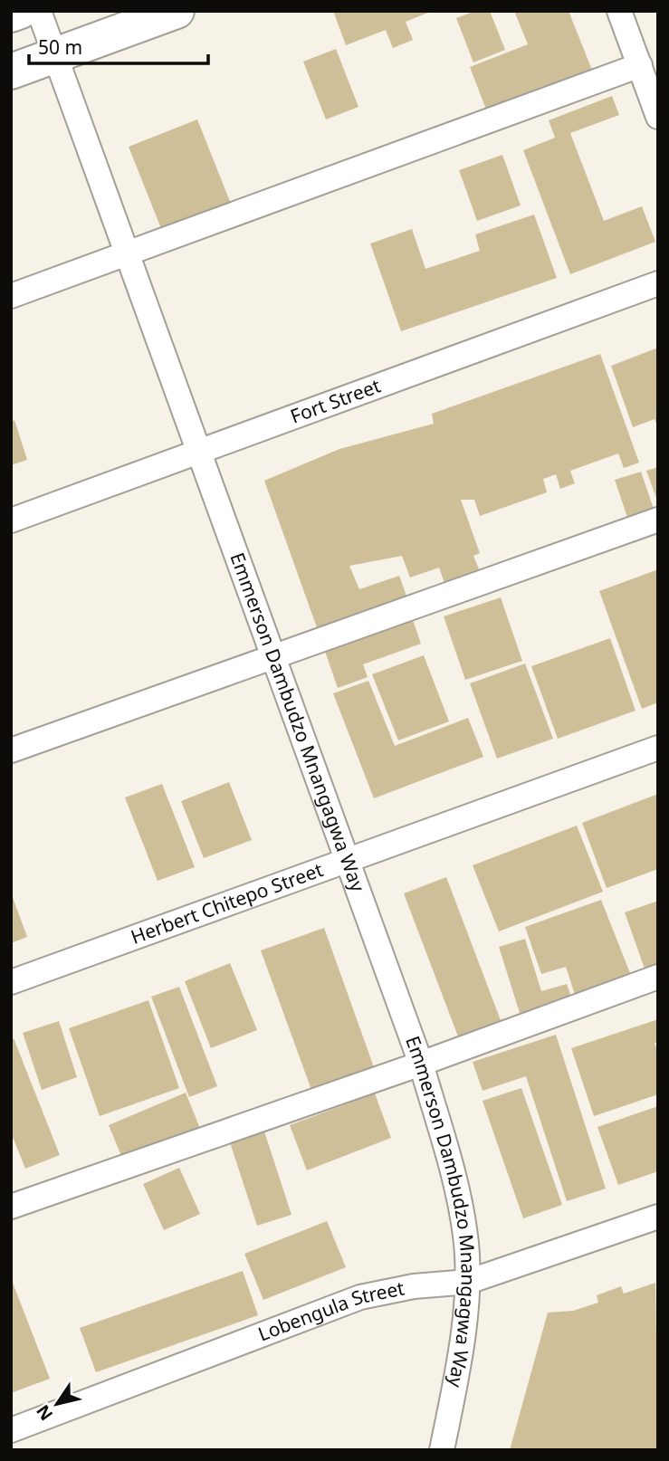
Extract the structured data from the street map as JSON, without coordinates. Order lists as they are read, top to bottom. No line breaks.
{"streets":{"street":["Fort Street","Emmerson Dambudzo Mnangagwa Way","Herbert Chitepo Street","Lobengula Street"]},"crossings":[["Fort Street","Emmerson Dambudzo Mnangagwa Way"],["Emmerson Dambudzo Mnangagwa Way","Herbert Chitepo Street"],["Emmerson Dambudzo Mnangagwa Way","Lobengula Street"]],"scale_bar":"50 m","north":"bottom left"}
